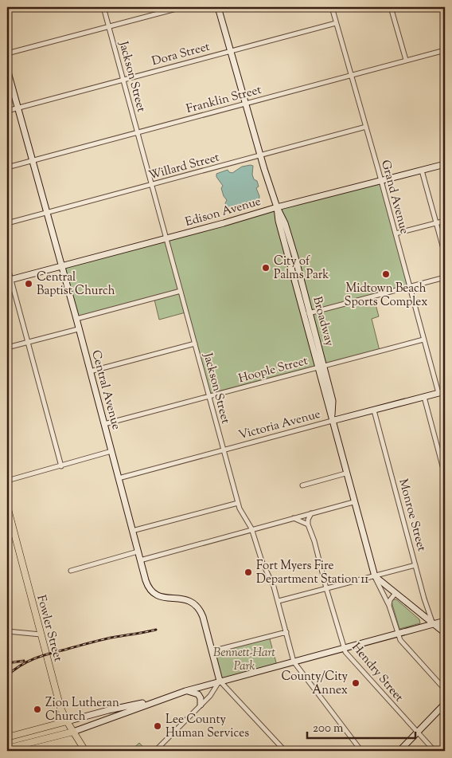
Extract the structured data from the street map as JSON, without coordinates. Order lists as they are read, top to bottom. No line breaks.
{"streets":{"main road":["Fowler Street"],"street":["Dora Street","Jackson Street","Franklin Street","Willard Street","Grand Avenue","Edison Avenue","Broadway","Hoople Street","Central Avenue","Victoria Avenue","Monroe Street","Hendry Street"]},"crossings":[["Dora Street","Jackson Street"],["Dora Street","Grand Avenue"],["Dora Street","Broadway"],["Dora Street","Central Avenue"],["Jackson Street","Franklin Street"],["Jackson Street","Willard Street"],["Jackson Street","Edison Avenue"],["Jackson Street","Hoople Street"],["Jackson Street","Victoria Avenue"],["Franklin Street","Grand Avenue"],["Franklin Street","Broadway"],["Franklin Street","Central Avenue"],["Willard Street","Grand Avenue"],["Willard Street","Broadway"],["Willard Street","Central Avenue"],["Grand Avenue","Edison Avenue"],["Grand Avenue","Hoople Street"],["Grand Avenue","Victoria Avenue"],["Edison Avenue","Broadway"],["Edison Avenue","Central Avenue"],["Broadway","Hoople Street"],["Broadway","Victoria Avenue"],["Hoople Street","Central Avenue"],["Central Avenue","Victoria Avenue"],["Victoria Avenue","Monroe Street"]],"parks":["Bennett-Hart Park"],"places":["City of Palms Park","Midtown Beach Sports Complex","Central Baptist Church","Fort Myers Fire Department Station 11","County/City Annex","Zion Lutheran Church","Lee County Human Services"],"scale_bar":"200 m"}
